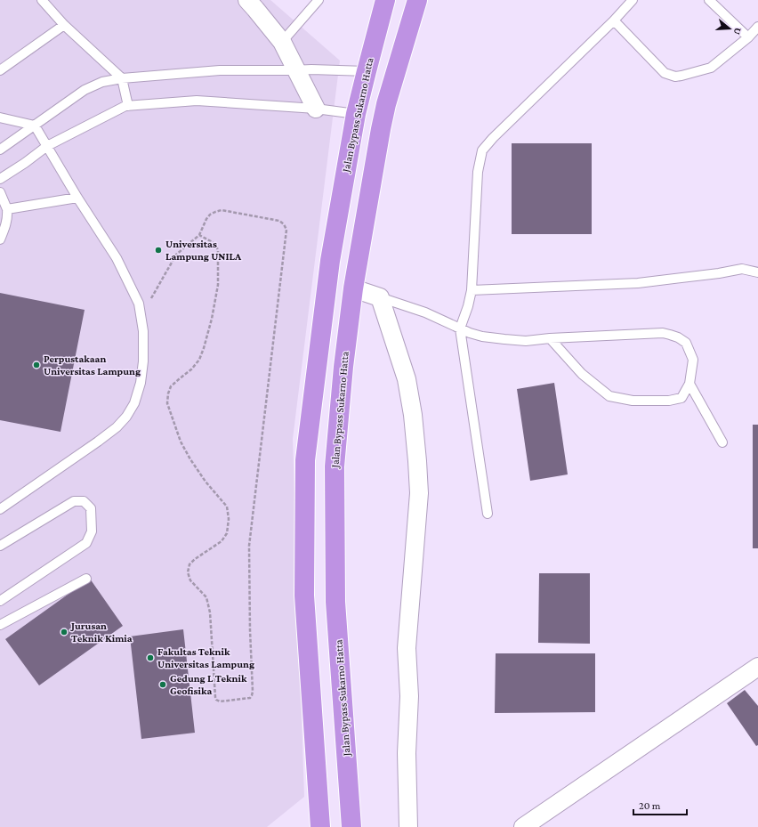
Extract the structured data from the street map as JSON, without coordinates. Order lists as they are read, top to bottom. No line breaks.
{"streets":{"highway":["Jalan Bypass Sukarno Hatta"]},"places":["Universitas Lampung UNILA","Perpustakaan Universitas Lampung","Jurusan Teknik Kimia","Fakultas Teknik Universitas Lampung","Gedung L Teknik Geofisika"],"scale_bar":"20 m","north":"right"}
